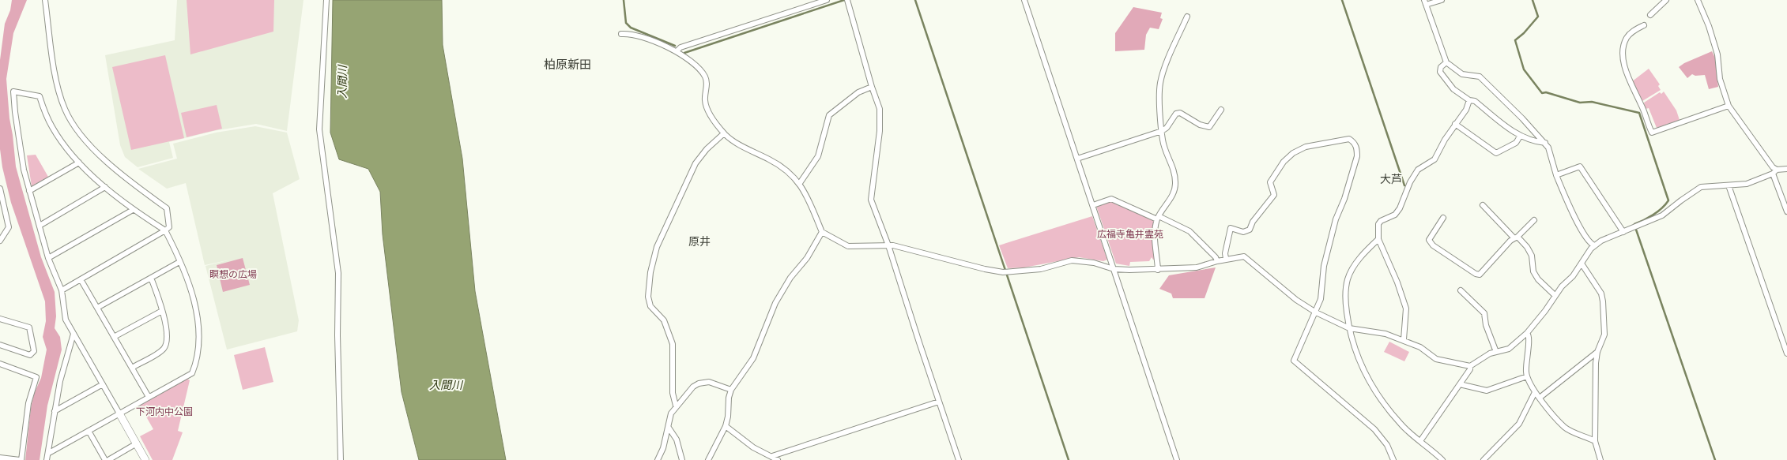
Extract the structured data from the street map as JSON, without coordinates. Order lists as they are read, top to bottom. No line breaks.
{"districts":["柏原新田","大芦","原井"],"water":["入間川"],"parks":["広福寺亀井霊苑","瞑想の広場","下河内中公園"]}
